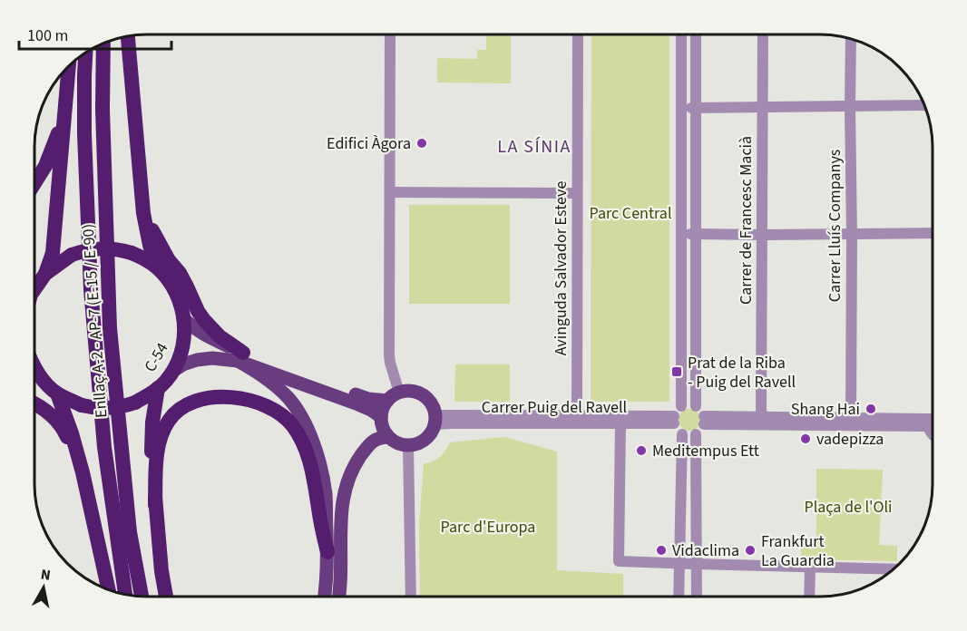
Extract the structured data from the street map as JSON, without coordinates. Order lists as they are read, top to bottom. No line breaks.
{"streets":{"highway":["Enllaç A-2 - AP-7 (E-15 / E-90)","C-54"],"street":["Carrer de Francesc Macià","Carrer Lluís Companys","Avinguda Salvador Esteve","Carrer Puig del Ravell"]},"crossings":[["Avinguda Salvador Esteve","Carrer Puig del Ravell"]],"districts":["LA SÍNIA"],"parks":["Parc Central","Plaça de l'Oli","Parc d'Europa"],"places":{"other":["Edifici Àgora","Shang Hai","vadepizza","Meditempus Ett","Vidaclima","Frankfurt La Guardia"],"transit":["Prat de la Riba - Puig del Ravell"]},"scale_bar":"100 m","north":"top"}
